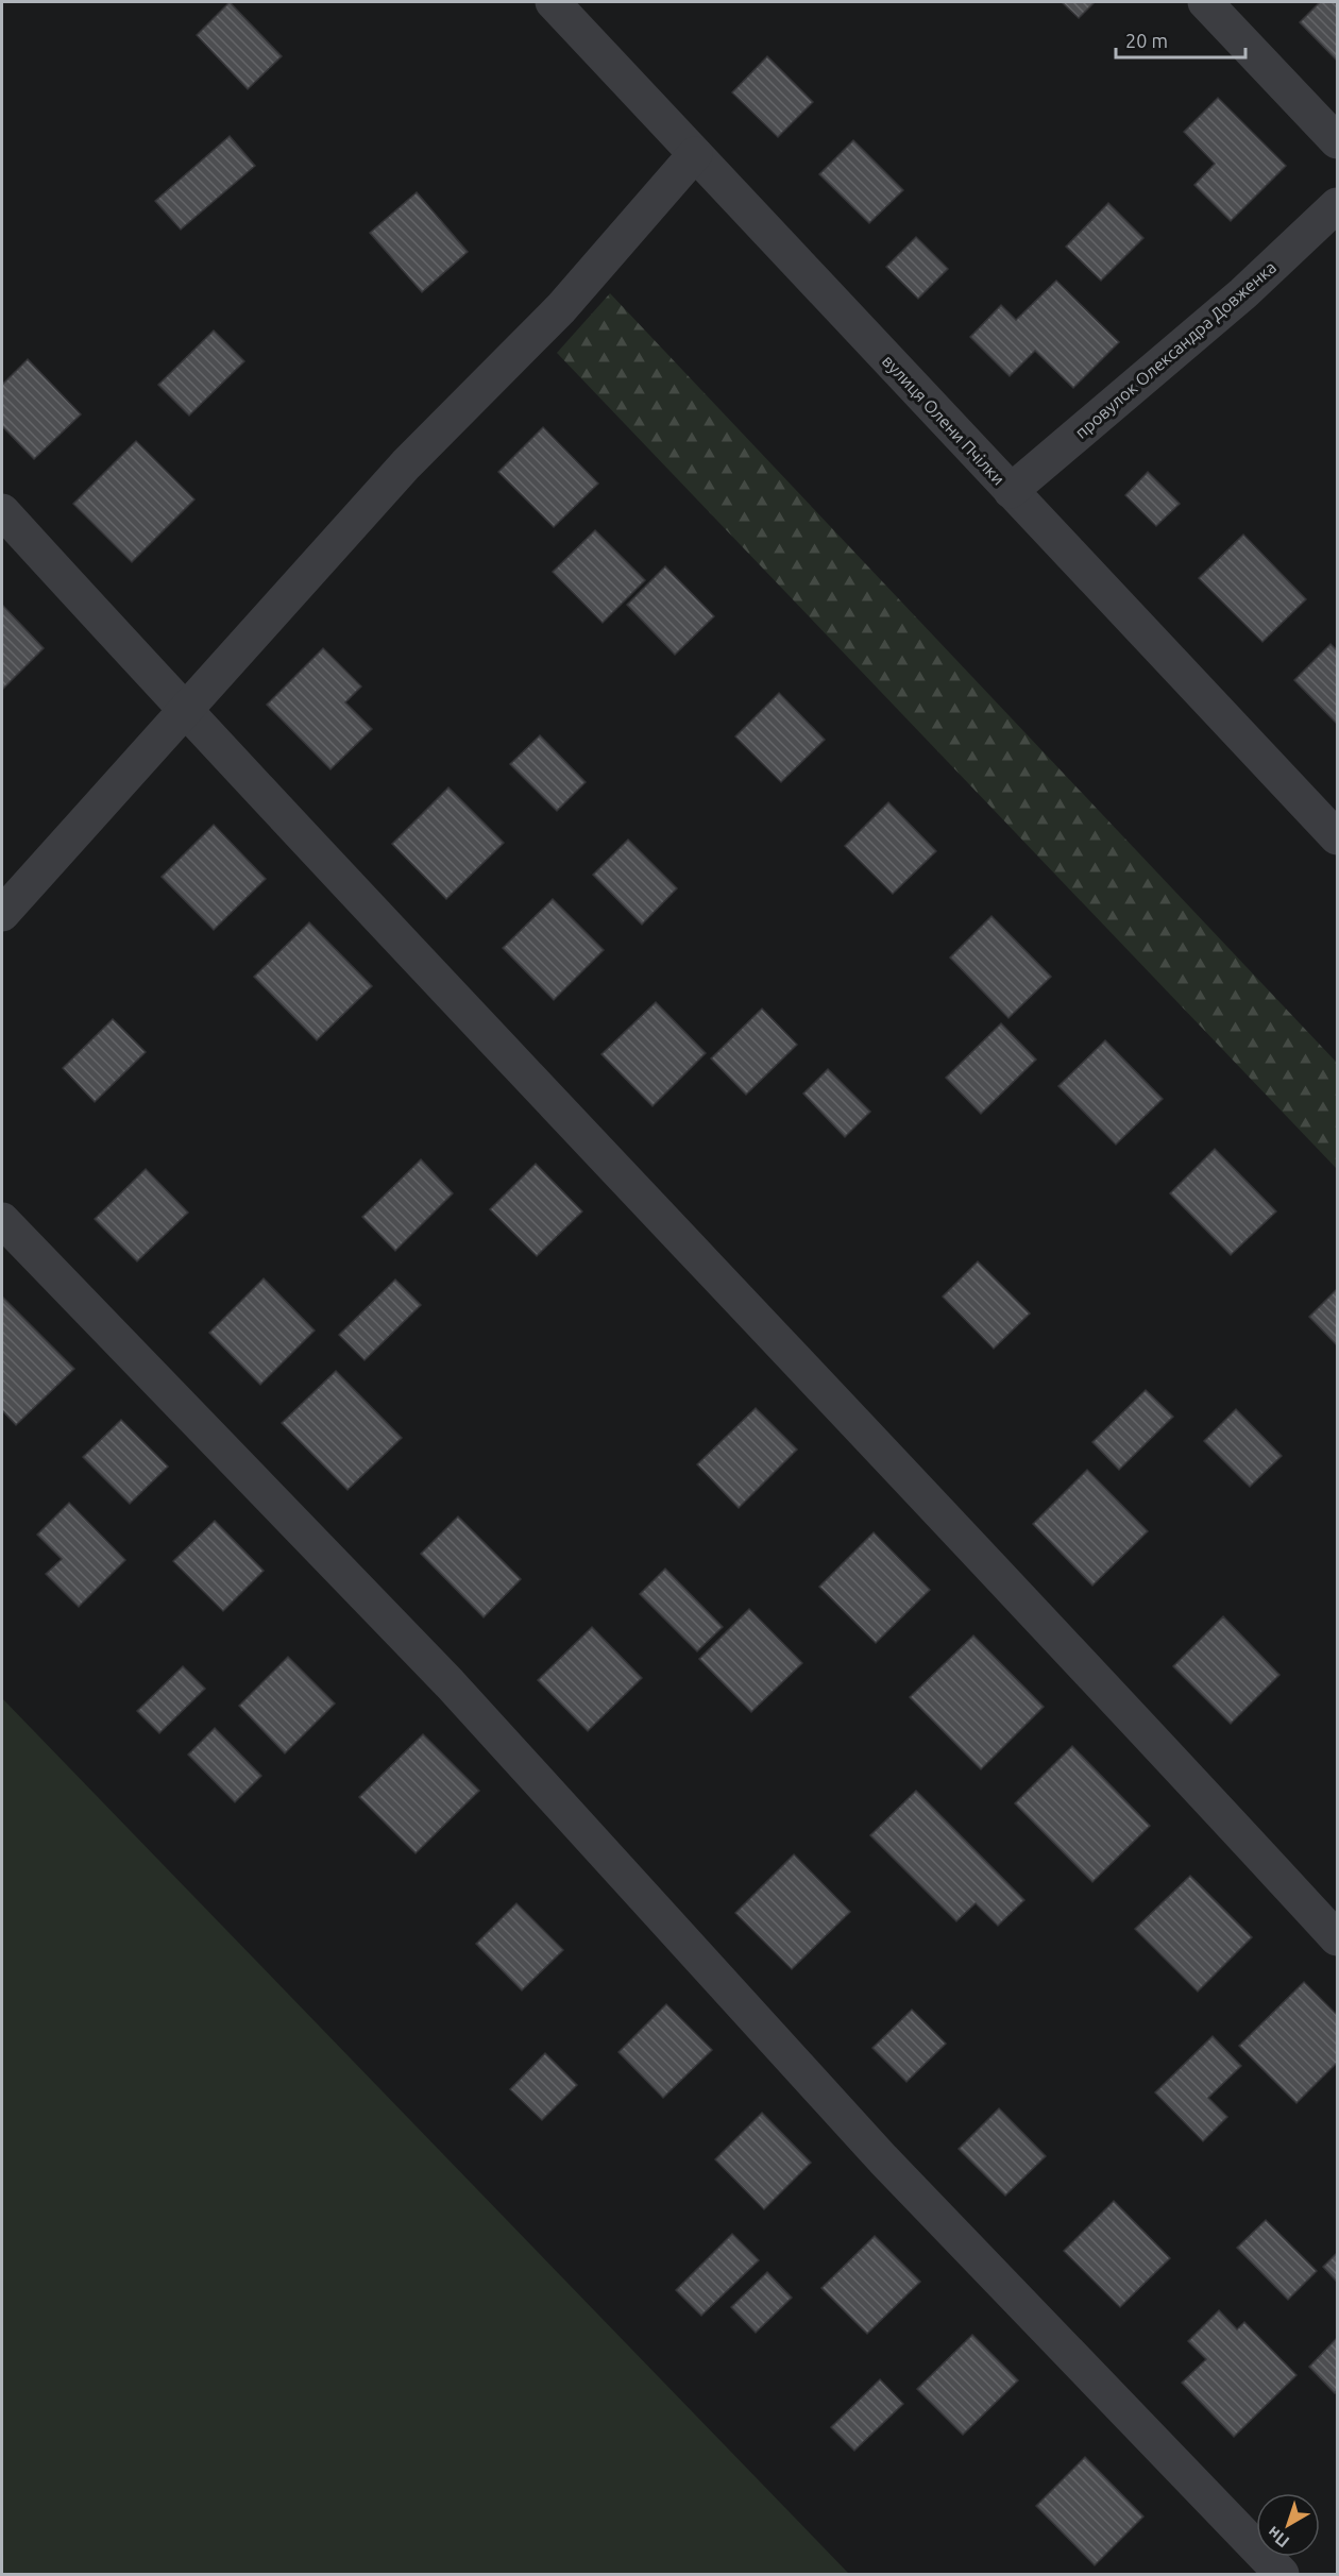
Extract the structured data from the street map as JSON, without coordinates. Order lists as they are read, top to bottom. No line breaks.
{"streets":{"street":["провулок Олександра Довженка","вулиця Олени Пчілки"]},"crossings":[["провулок Олександра Довженка","вулиця Олени Пчілки"]],"scale_bar":"20 m","north":"bottom left"}
